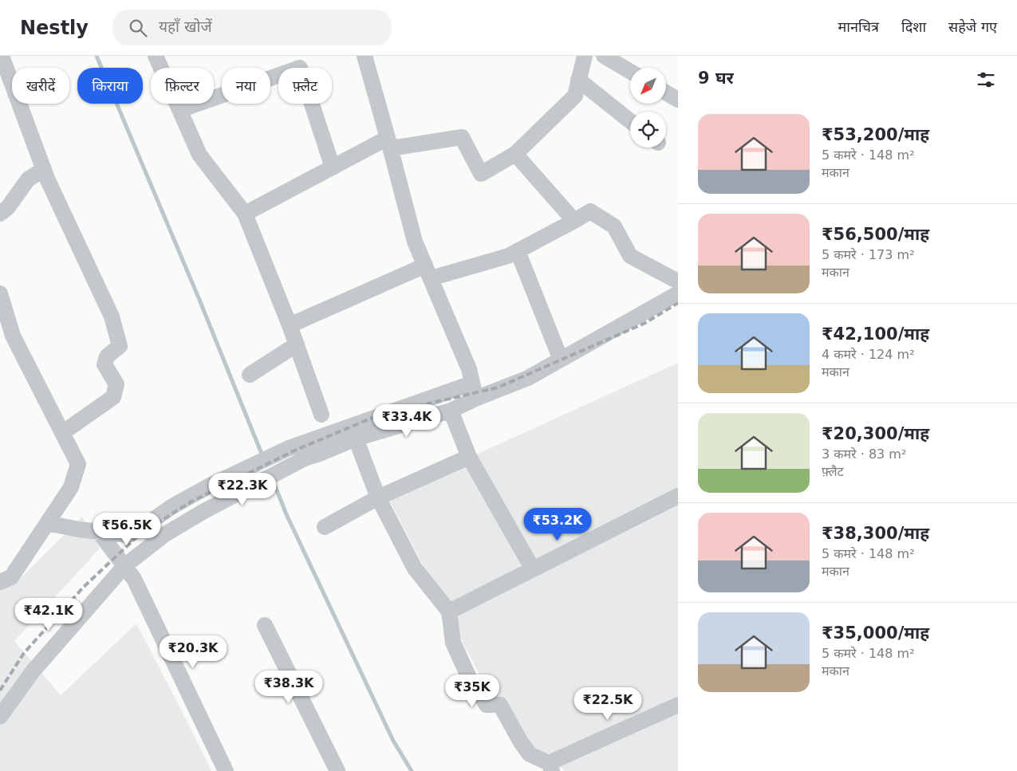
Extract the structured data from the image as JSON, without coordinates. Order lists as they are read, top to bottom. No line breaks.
{"north":"bottom left","page":{"header":"Nestly","search":"यहाँ खोजें","nav":["मानचित्र","दिशा","सहेजे गए"],"heading":"9 घर","chip":["खरीदें","किराया","फ़िल्टर","नया","फ़्लैट"],"list":[{"name":"₹53,200/माह","note":"5 कमरे · 148 m² · मकान"},{"name":"₹56,500/माह","note":"5 कमरे · 173 m² · मकान"},{"name":"₹42,100/माह","note":"4 कमरे · 124 m² · मकान"},{"name":"₹20,300/माह","note":"3 कमरे · 83 m² · फ़्लैट"},{"name":"₹38,300/माह","note":"5 कमरे · 148 m² · मकान"},{"name":"₹35,000/माह","note":"5 कमरे · 148 m² · मकान"}],"price":["₹33.4K","₹22.3K","₹53.2K","₹56.5K","₹42.1K","₹20.3K","₹38.3K","₹35K","₹22.5K"]}}
